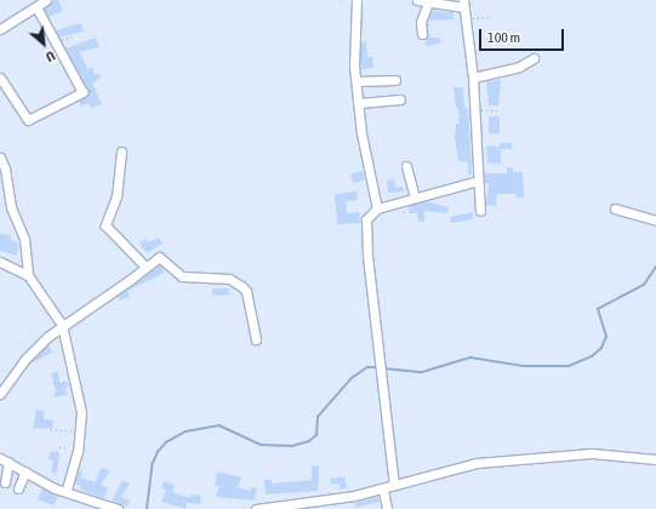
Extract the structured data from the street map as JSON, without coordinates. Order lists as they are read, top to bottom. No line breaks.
{"scale_bar":"100 m","north":"bottom right"}
